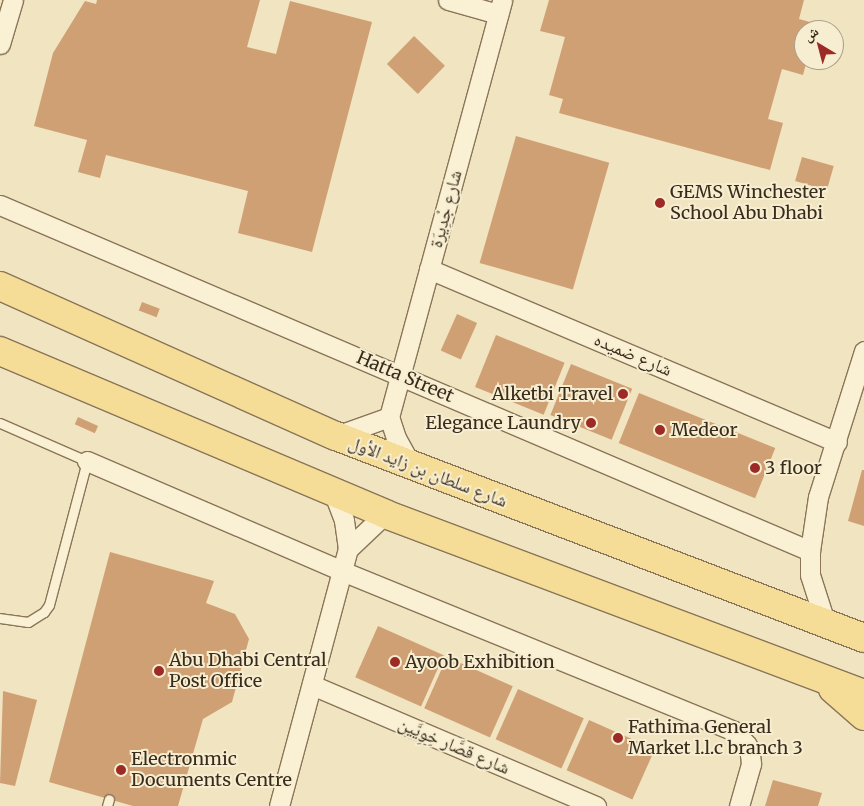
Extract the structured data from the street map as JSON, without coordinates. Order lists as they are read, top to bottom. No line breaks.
{"streets":{"main road":["شارع سلطان بن زايد الأول"],"street":["شارع جْدِيرَة","شارع ضميده","Hatta Street","شارع قصَّار خِوِيَّين"]},"crossings":[["شارع جْدِيرَة","شارع ضميده"],["شارع جْدِيرَة","Hatta Street"]],"places":["GEMS Winchester School Abu Dhabi","Alketbi Travel","Elegance Laundry","Medeor","3 floor","Ayoob Exhibition","Abu Dhabi Central Post Office","Fathima General Market l.l.c branch 3","Electronmic Documents Centre"],"north":"top left"}
